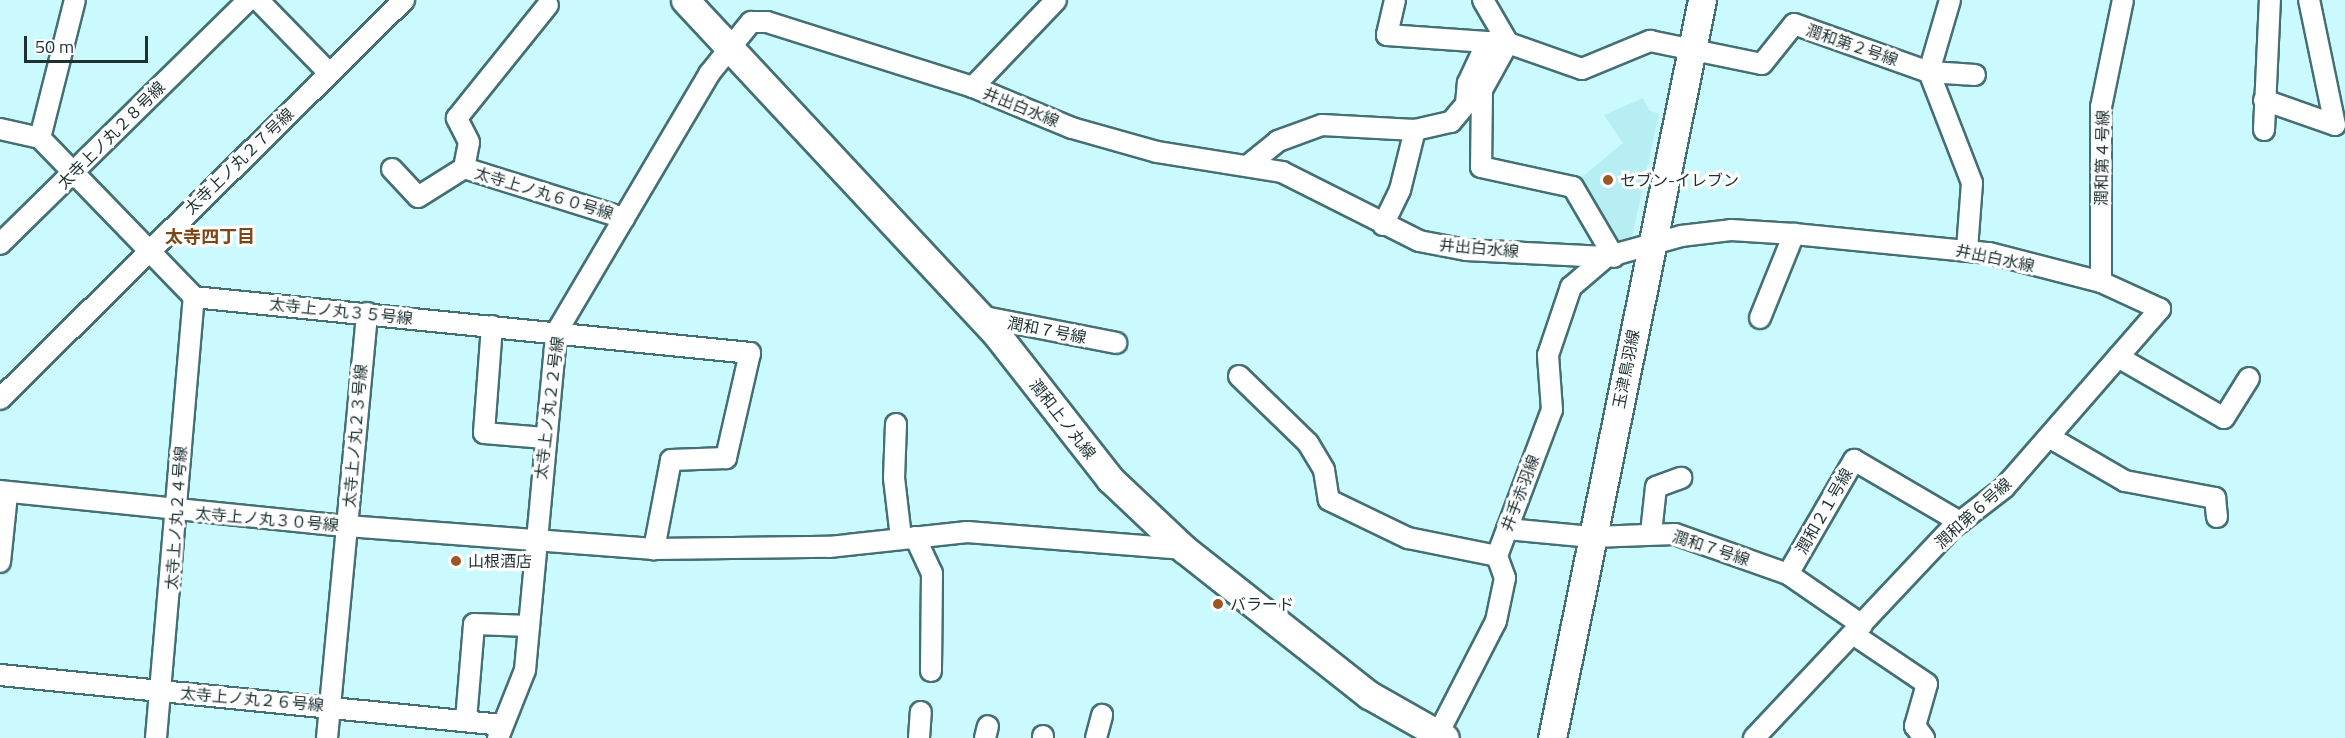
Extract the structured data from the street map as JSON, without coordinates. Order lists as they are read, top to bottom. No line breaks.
{"streets":{"street":["潤和第２号線","井出白水線","太寺上ノ丸２８号線","潤和第４号線","太寺上ノ丸２７号線","太寺上ノ丸６０号線","太寺上ノ丸３５号線","潤和７号線","玉津鳥羽線","太寺上ノ丸２２号線","潤和上ノ丸線","太寺上ノ丸２３号線","井手赤羽線","潤和２１号線","潤和第６号線","太寺上ノ丸２４号線","太寺上ノ丸３０号線","太寺上ノ丸２６号線"]},"crossings":[["潤和第２号線","玉津鳥羽線"],["井出白水線","潤和第４号線"],["井出白水線","玉津鳥羽線"],["井出白水線","太寺上ノ丸２２号線"],["井出白水線","潤和上ノ丸線"],["井出白水線","井手赤羽線"],["井出白水線","潤和第６号線"],["太寺上ノ丸６０号線","太寺上ノ丸２２号線"],["太寺上ノ丸３５号線","太寺上ノ丸２２号線"],["太寺上ノ丸３５号線","太寺上ノ丸２３号線"],["太寺上ノ丸３５号線","太寺上ノ丸２４号線"],["太寺上ノ丸３５号線","太寺上ノ丸３０号線"],["潤和７号線","玉津鳥羽線"],["潤和７号線","潤和上ノ丸線"],["潤和７号線","井手赤羽線"],["潤和７号線","潤和２１号線"],["潤和７号線","潤和第６号線"],["太寺上ノ丸２２号線","潤和上ノ丸線"],["太寺上ノ丸２２号線","太寺上ノ丸３０号線"],["太寺上ノ丸２２号線","太寺上ノ丸２６号線"],["潤和上ノ丸線","太寺上ノ丸３０号線"],["太寺上ノ丸２３号線","太寺上ノ丸３０号線"],["太寺上ノ丸２３号線","太寺上ノ丸２６号線"],["潤和２１号線","潤和第６号線"],["太寺上ノ丸２４号線","太寺上ノ丸３０号線"],["太寺上ノ丸２４号線","太寺上ノ丸２６号線"]],"districts":["太寺四丁目"],"places":["セブン-イレブン","山根酒店","バラード"],"scale_bar":"50 m"}
